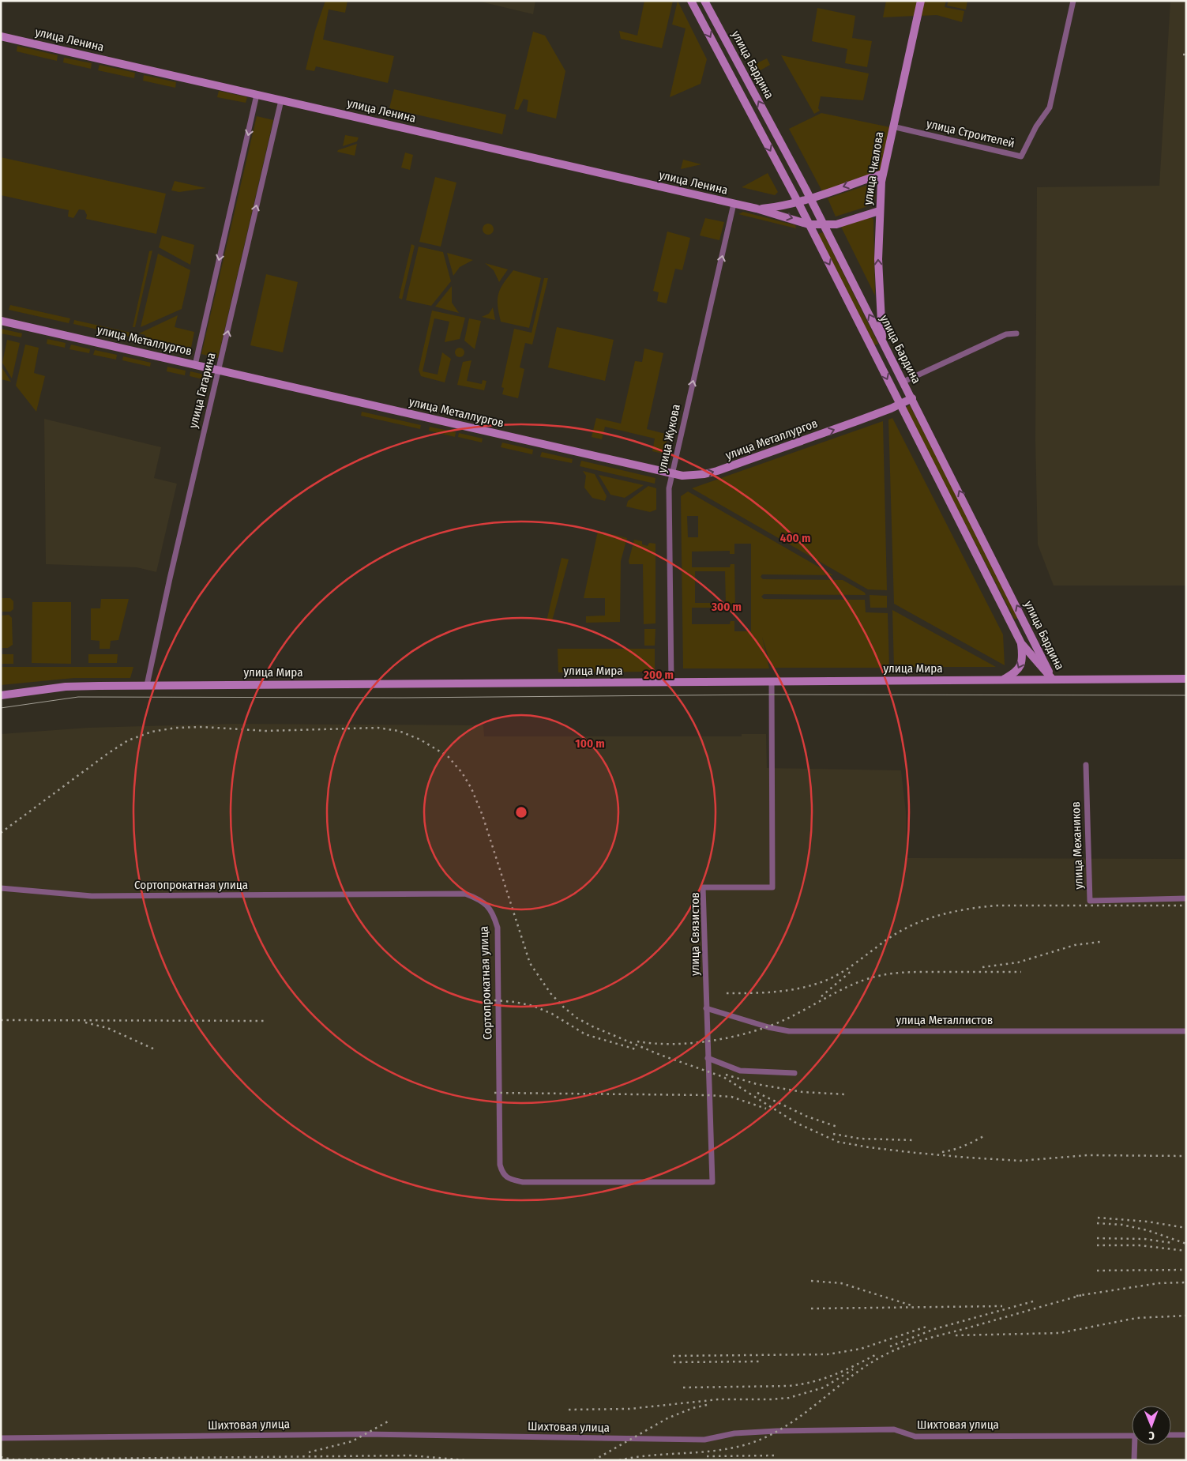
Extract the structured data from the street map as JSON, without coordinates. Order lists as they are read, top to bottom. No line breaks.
{"streets":{"main road":["улица Ленина","улица Бардина","улица Чкалова","улица Металлургов","улица Мира"],"street":["улица Строителей","улица Гагарина","улица Жукова","улица Механиков","Сортопрокатная улица","улица Связистов","улица Металлистов","Шихтовая улица"]},"crossings":[["улица Ленина","улица Бардина"],["улица Ленина","улица Чкалова"],["улица Ленина","улица Гагарина"],["улица Ленина","улица Жукова"],["улица Бардина","улица Чкалова"],["улица Бардина","улица Металлургов"],["улица Бардина","улица Мира"],["улица Строителей","улица Чкалова"],["улица Металлургов","улица Гагарина"],["улица Металлургов","улица Жукова"],["улица Гагарина","улица Мира"],["улица Жукова","улица Мира"],["улица Мира","улица Связистов"],["Сортопрокатная улица","улица Связистов"],["улица Связистов","улица Металлистов"]],"one_way":["улица Чкалова","улица Жукова"],"north":"bottom","rings":["400 m","300 m","200 m","100 m"]}
